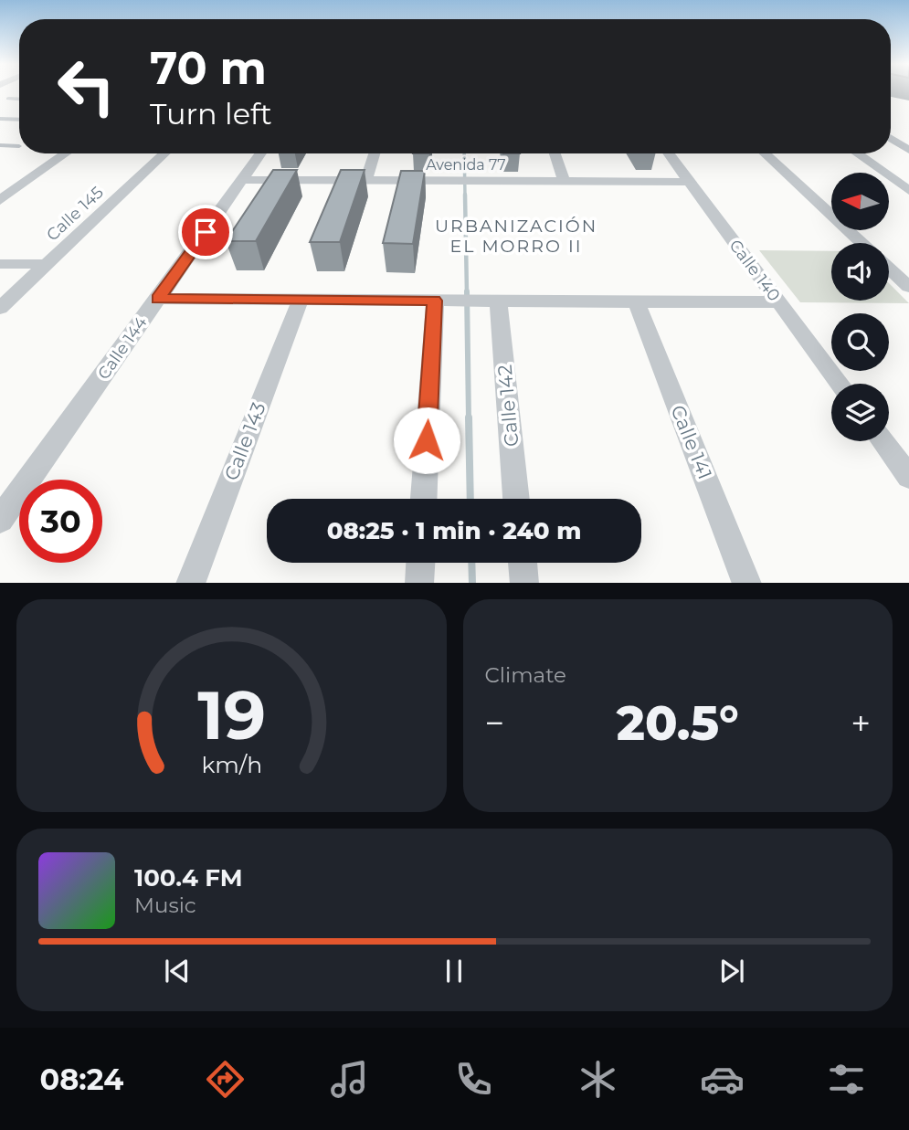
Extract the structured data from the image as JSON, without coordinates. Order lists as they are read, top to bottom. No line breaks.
{"streets":{"street":["Avenida 77","Calle 145","Calle 140","Calle 144","Calle 142","Calle 143","Calle 141"]},"crossings":[["Avenida 77","Calle 140"],["Avenida 77","Calle 144"]],"districts":["URBANIZACIÓN EL MORRO II"],"north":"left","page":{"turn":["70 m","Turn left"],"limit":"30","trip":"08:25 · 1 min · 240 m","tile":"Climate","heat":["−","20.5°","+"],"song":["100.4 FM","Music"],"tabs":"08:24","gauge":["19","km/h"]}}
